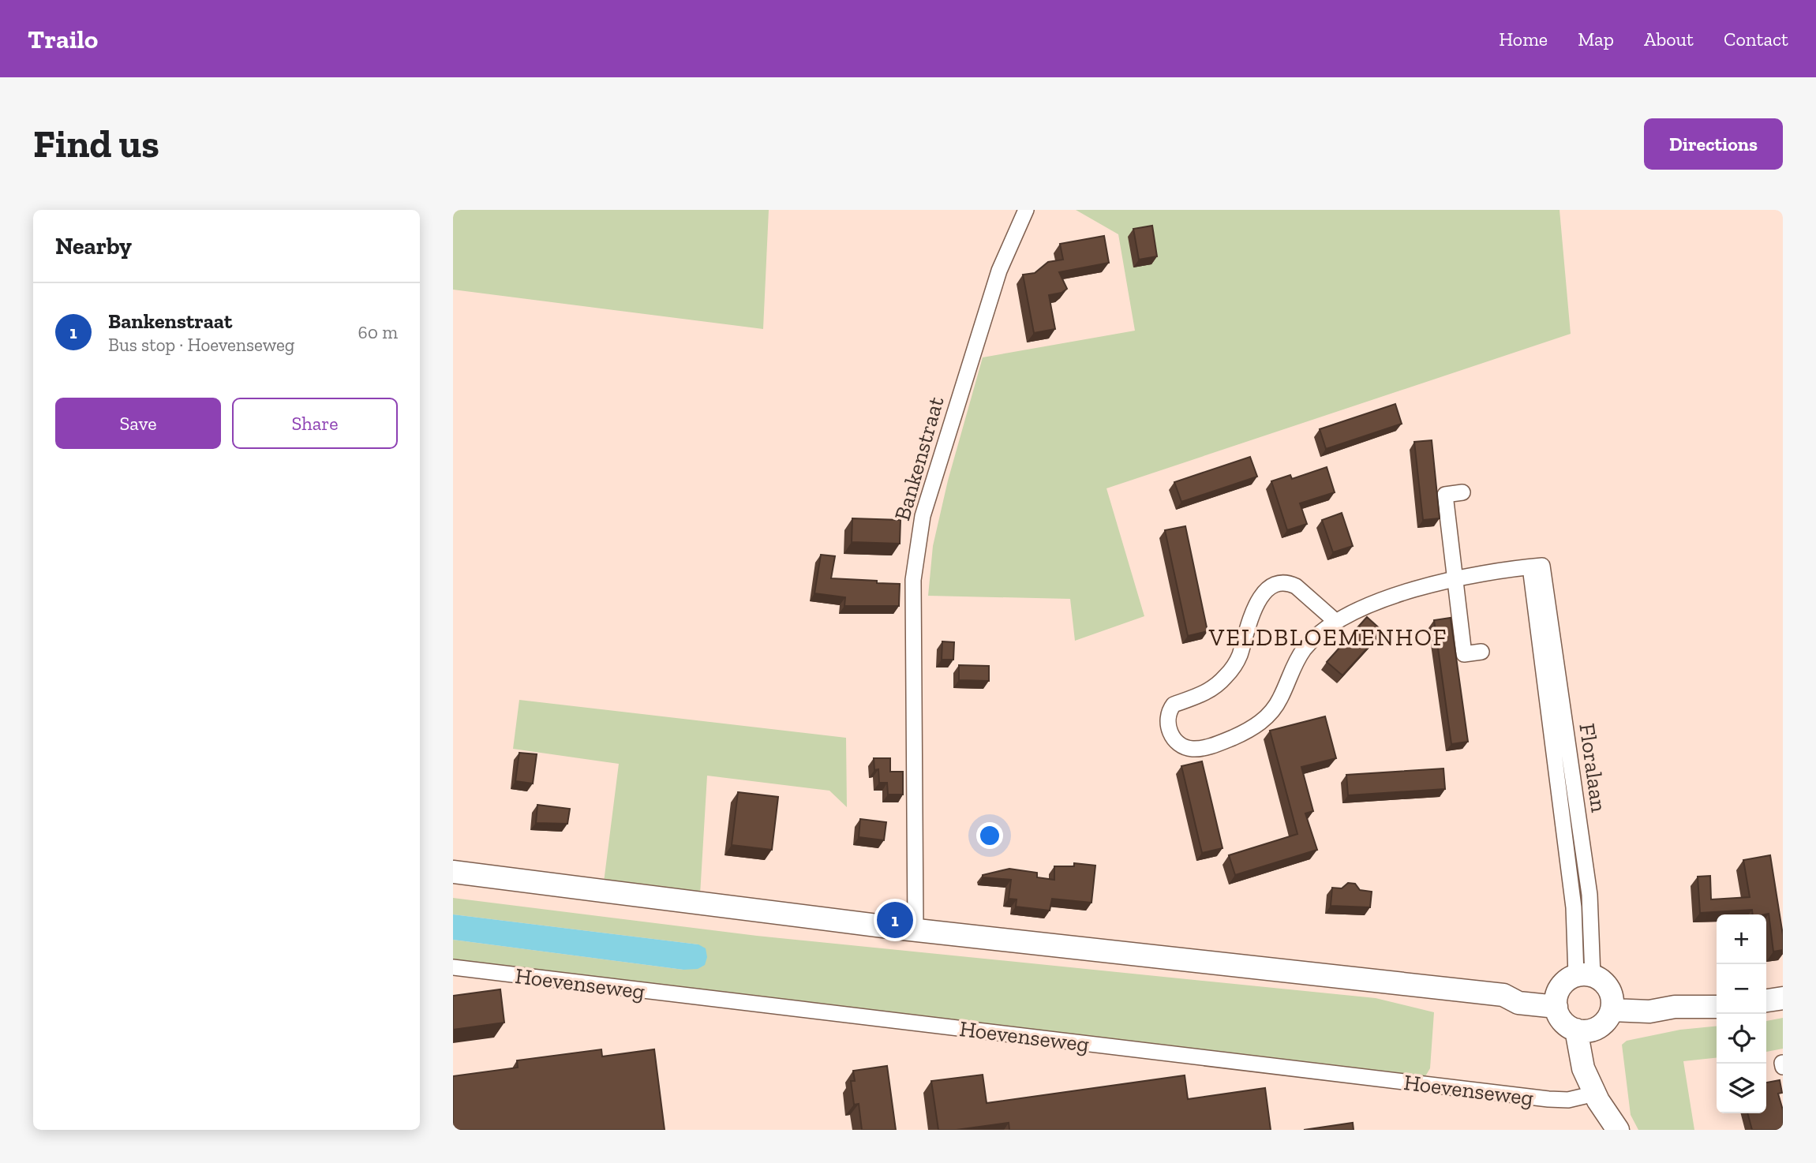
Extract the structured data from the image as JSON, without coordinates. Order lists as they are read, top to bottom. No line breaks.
{"streets":{"street":["Bankenstraat","Floralaan","Hoevenseweg"]},"districts":["VELDBLOEMENHOF"],"page":{"header":"Trailo","nav":["Home","Map","About","Contact"],"buttons":["Directions",["Save","Share"]],"title":"Find us","heading":"Nearby","list":[{"mark":"1","name":"Bankenstraat","note":"Bus stop · Hoevenseweg","value":"60 m"}],"pins":"1","map_buttons":["+","−"]}}
